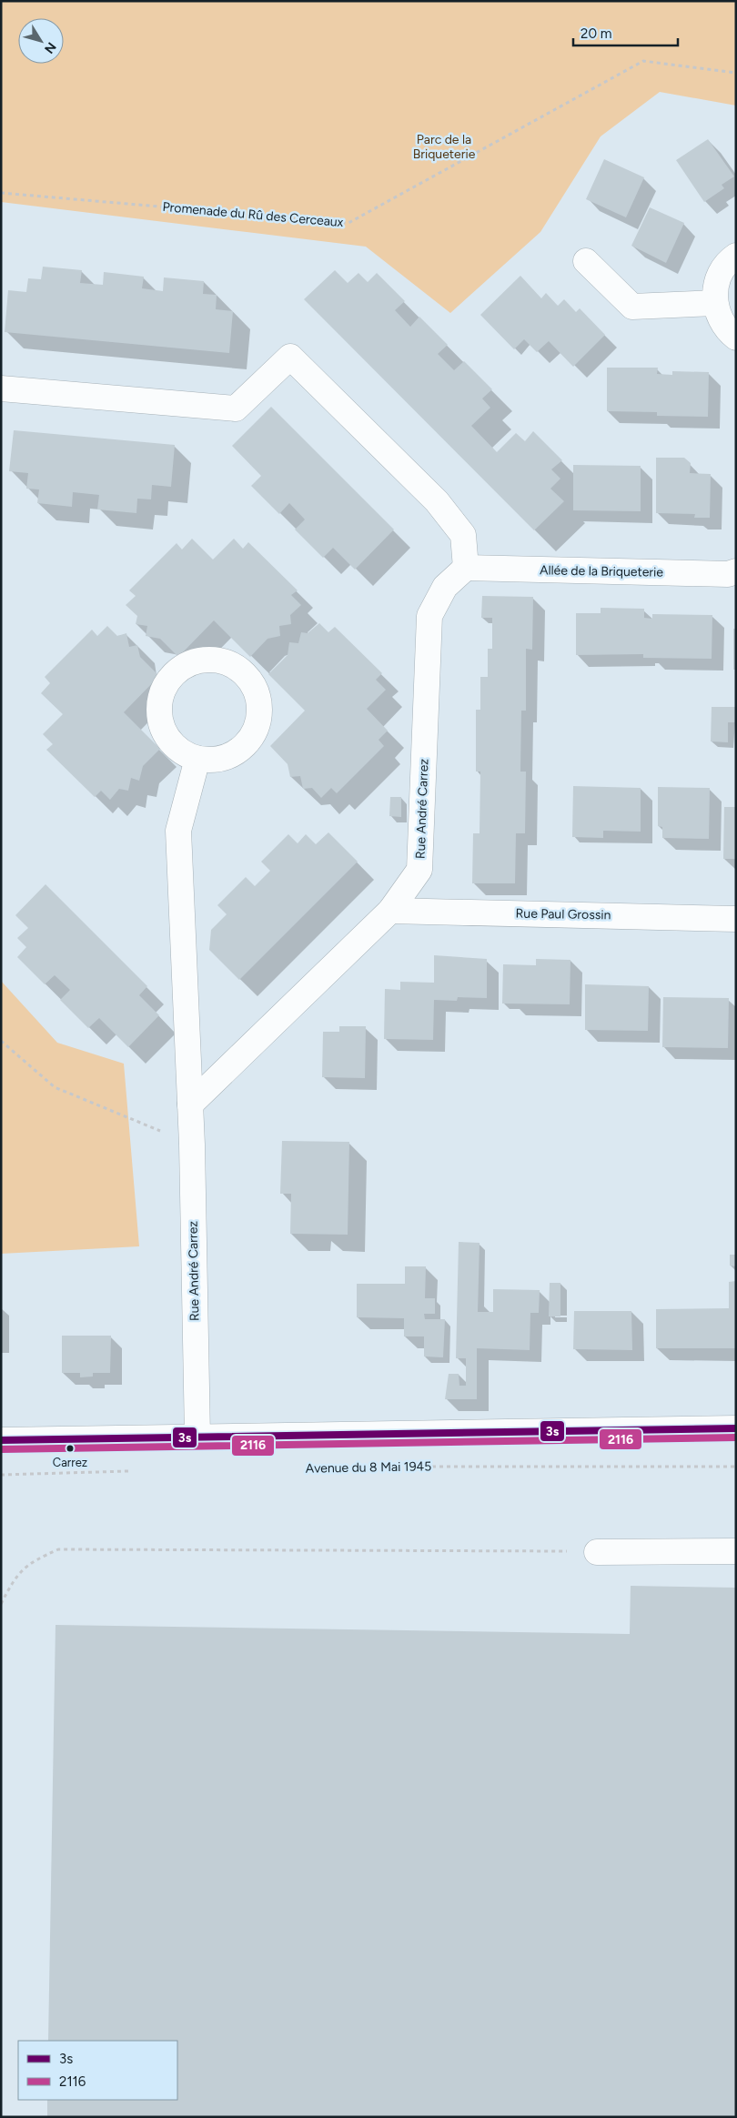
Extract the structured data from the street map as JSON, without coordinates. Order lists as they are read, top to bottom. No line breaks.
{"streets":{"street":["Allée de la Briqueterie","Rue André Carrez","Rue Paul Grossin"],"path":["Promenade du Rû des Cerceaux","Avenue du 8 Mai 1945"]},"crossings":[["Allée de la Briqueterie","Rue André Carrez"],["Rue André Carrez","Rue Paul Grossin"]],"parks":["Parc de la Briqueterie"],"places":["Carrez"],"lines":["transit line 3s","transit line 2116"],"legend":["3s","2116"],"scale_bar":"20 m","north":"bottom right"}
